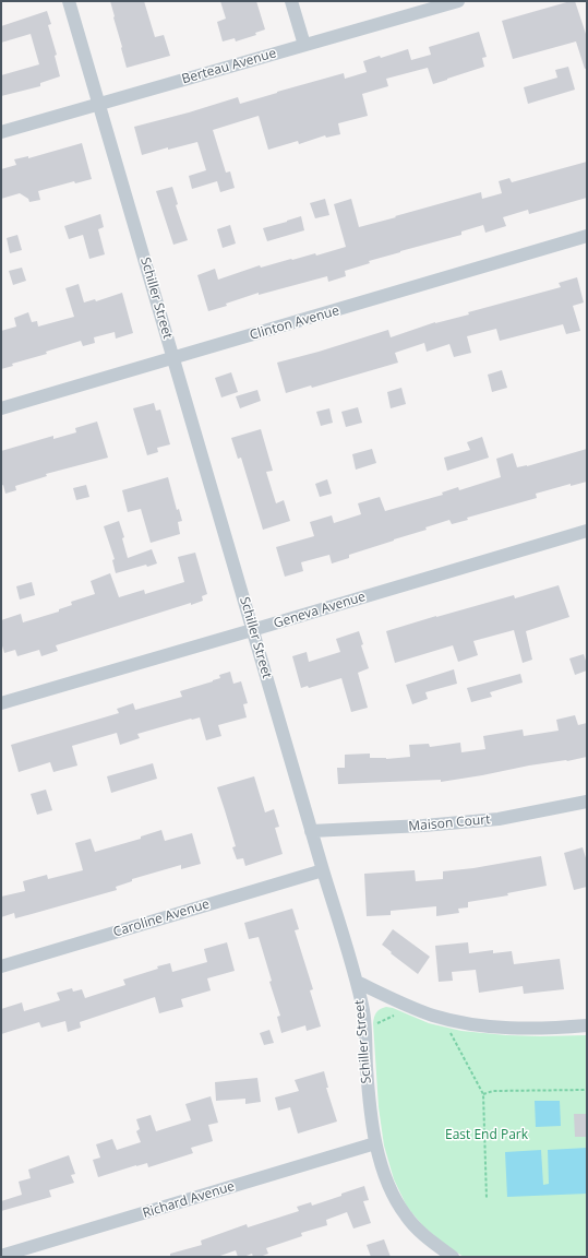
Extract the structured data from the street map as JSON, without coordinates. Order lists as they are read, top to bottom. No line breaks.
{"streets":{"street":["Berteau Avenue","Schiller Street","Clinton Avenue","Geneva Avenue","Maison Court","Caroline Avenue","Richard Avenue"]},"crossings":[["Berteau Avenue","Schiller Street"],["Schiller Street","Clinton Avenue"],["Schiller Street","Geneva Avenue"],["Schiller Street","Maison Court"],["Schiller Street","Caroline Avenue"],["Schiller Street","Richard Avenue"]],"parks":["East End Park"]}
